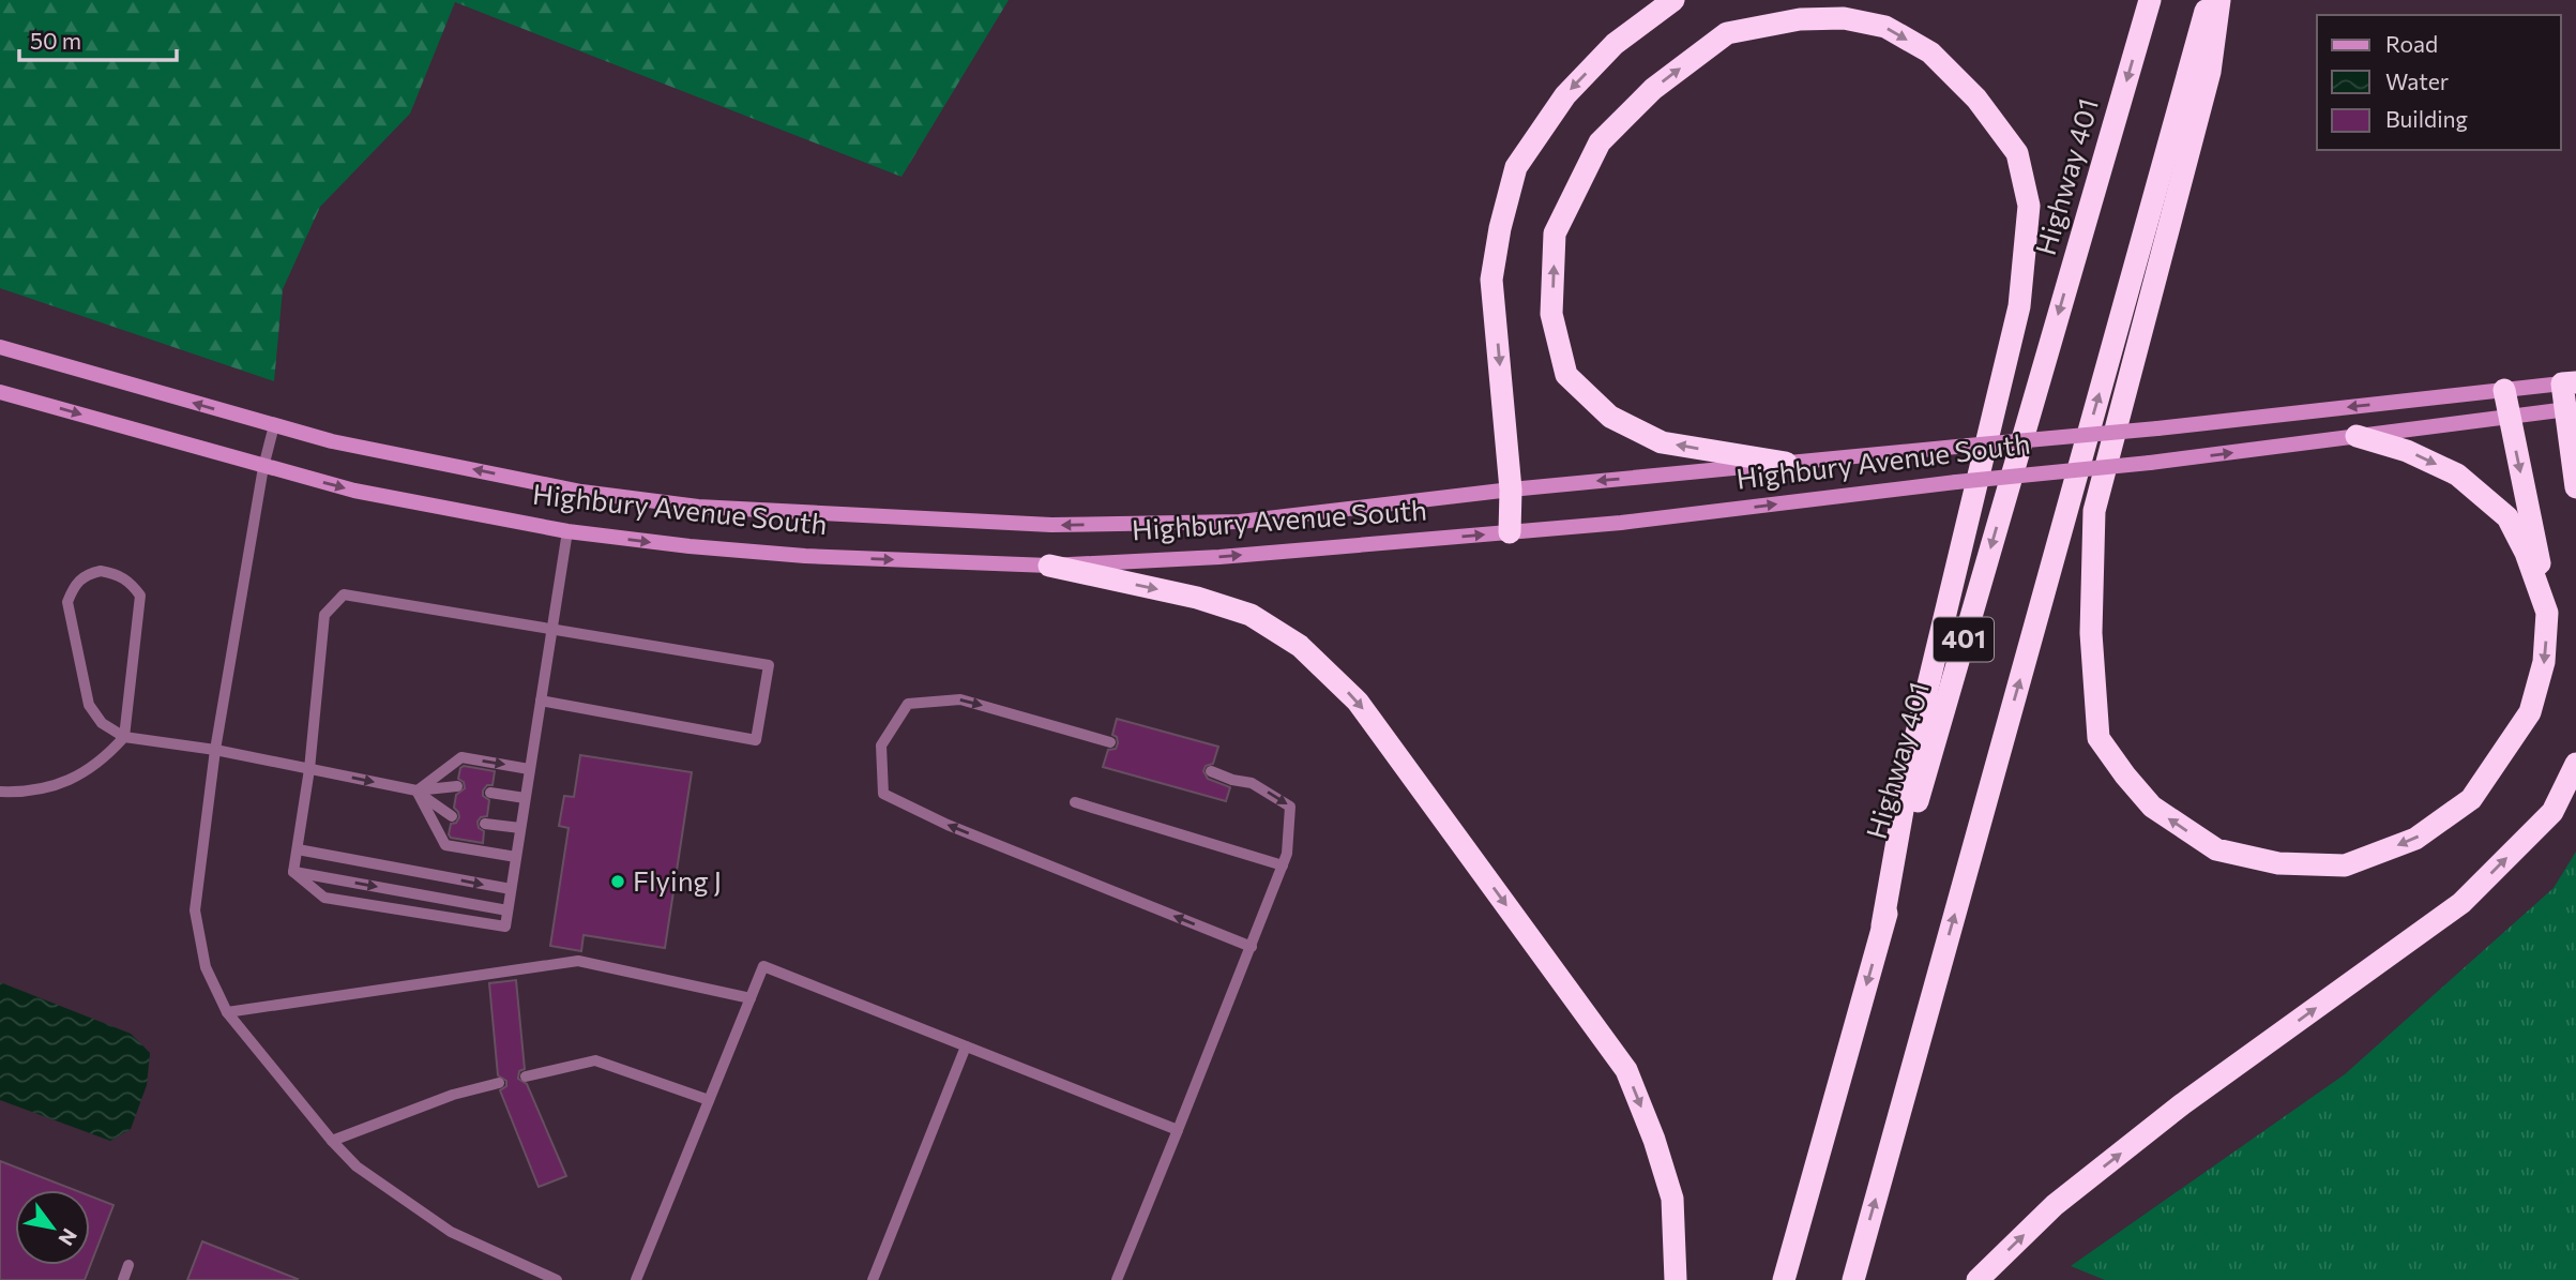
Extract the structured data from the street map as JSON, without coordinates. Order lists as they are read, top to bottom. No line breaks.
{"streets":{"highway":["Highway 401","401"],"main road":["Highbury Avenue South"]},"places":["Flying J"],"legend":["Road","Water","Building"],"scale_bar":"50 m","north":"bottom right"}
